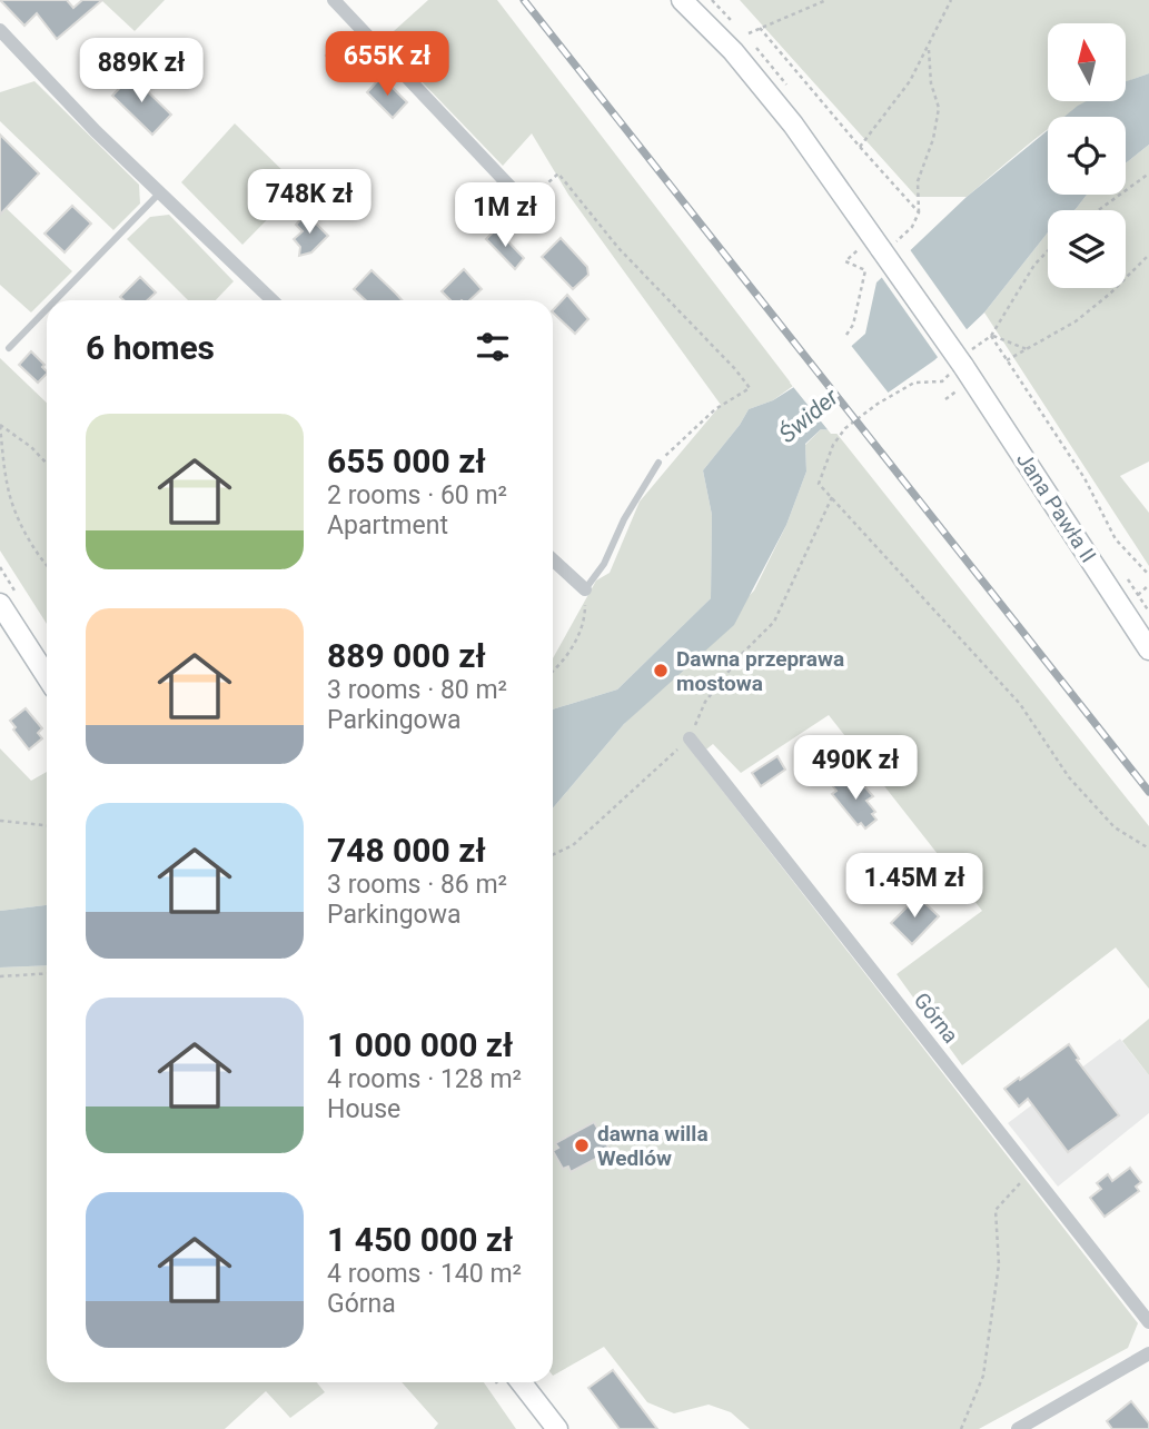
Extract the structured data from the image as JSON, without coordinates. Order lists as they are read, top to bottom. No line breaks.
{"streets":{"main road":["Jana Pawła II"],"street":["Górna"]},"water":["Świder"],"places":["Dawna przeprawa mostowa","dawna willa Wedlów"],"north":"top","page":{"price":["655K zł","889K zł","748K zł","1M zł","490K zł","1.45M zł"],"heading":"6 homes","list":[{"name":"655 000 zł","note":"2 rooms · 60 m² · Apartment"},{"name":"889 000 zł","note":"3 rooms · 80 m² · Parkingowa"},{"name":"748 000 zł","note":"3 rooms · 86 m² · Parkingowa"},{"name":"1 000 000 zł","note":"4 rooms · 128 m² · House"},{"name":"1 450 000 zł","note":"4 rooms · 140 m² · Górna"}]}}
